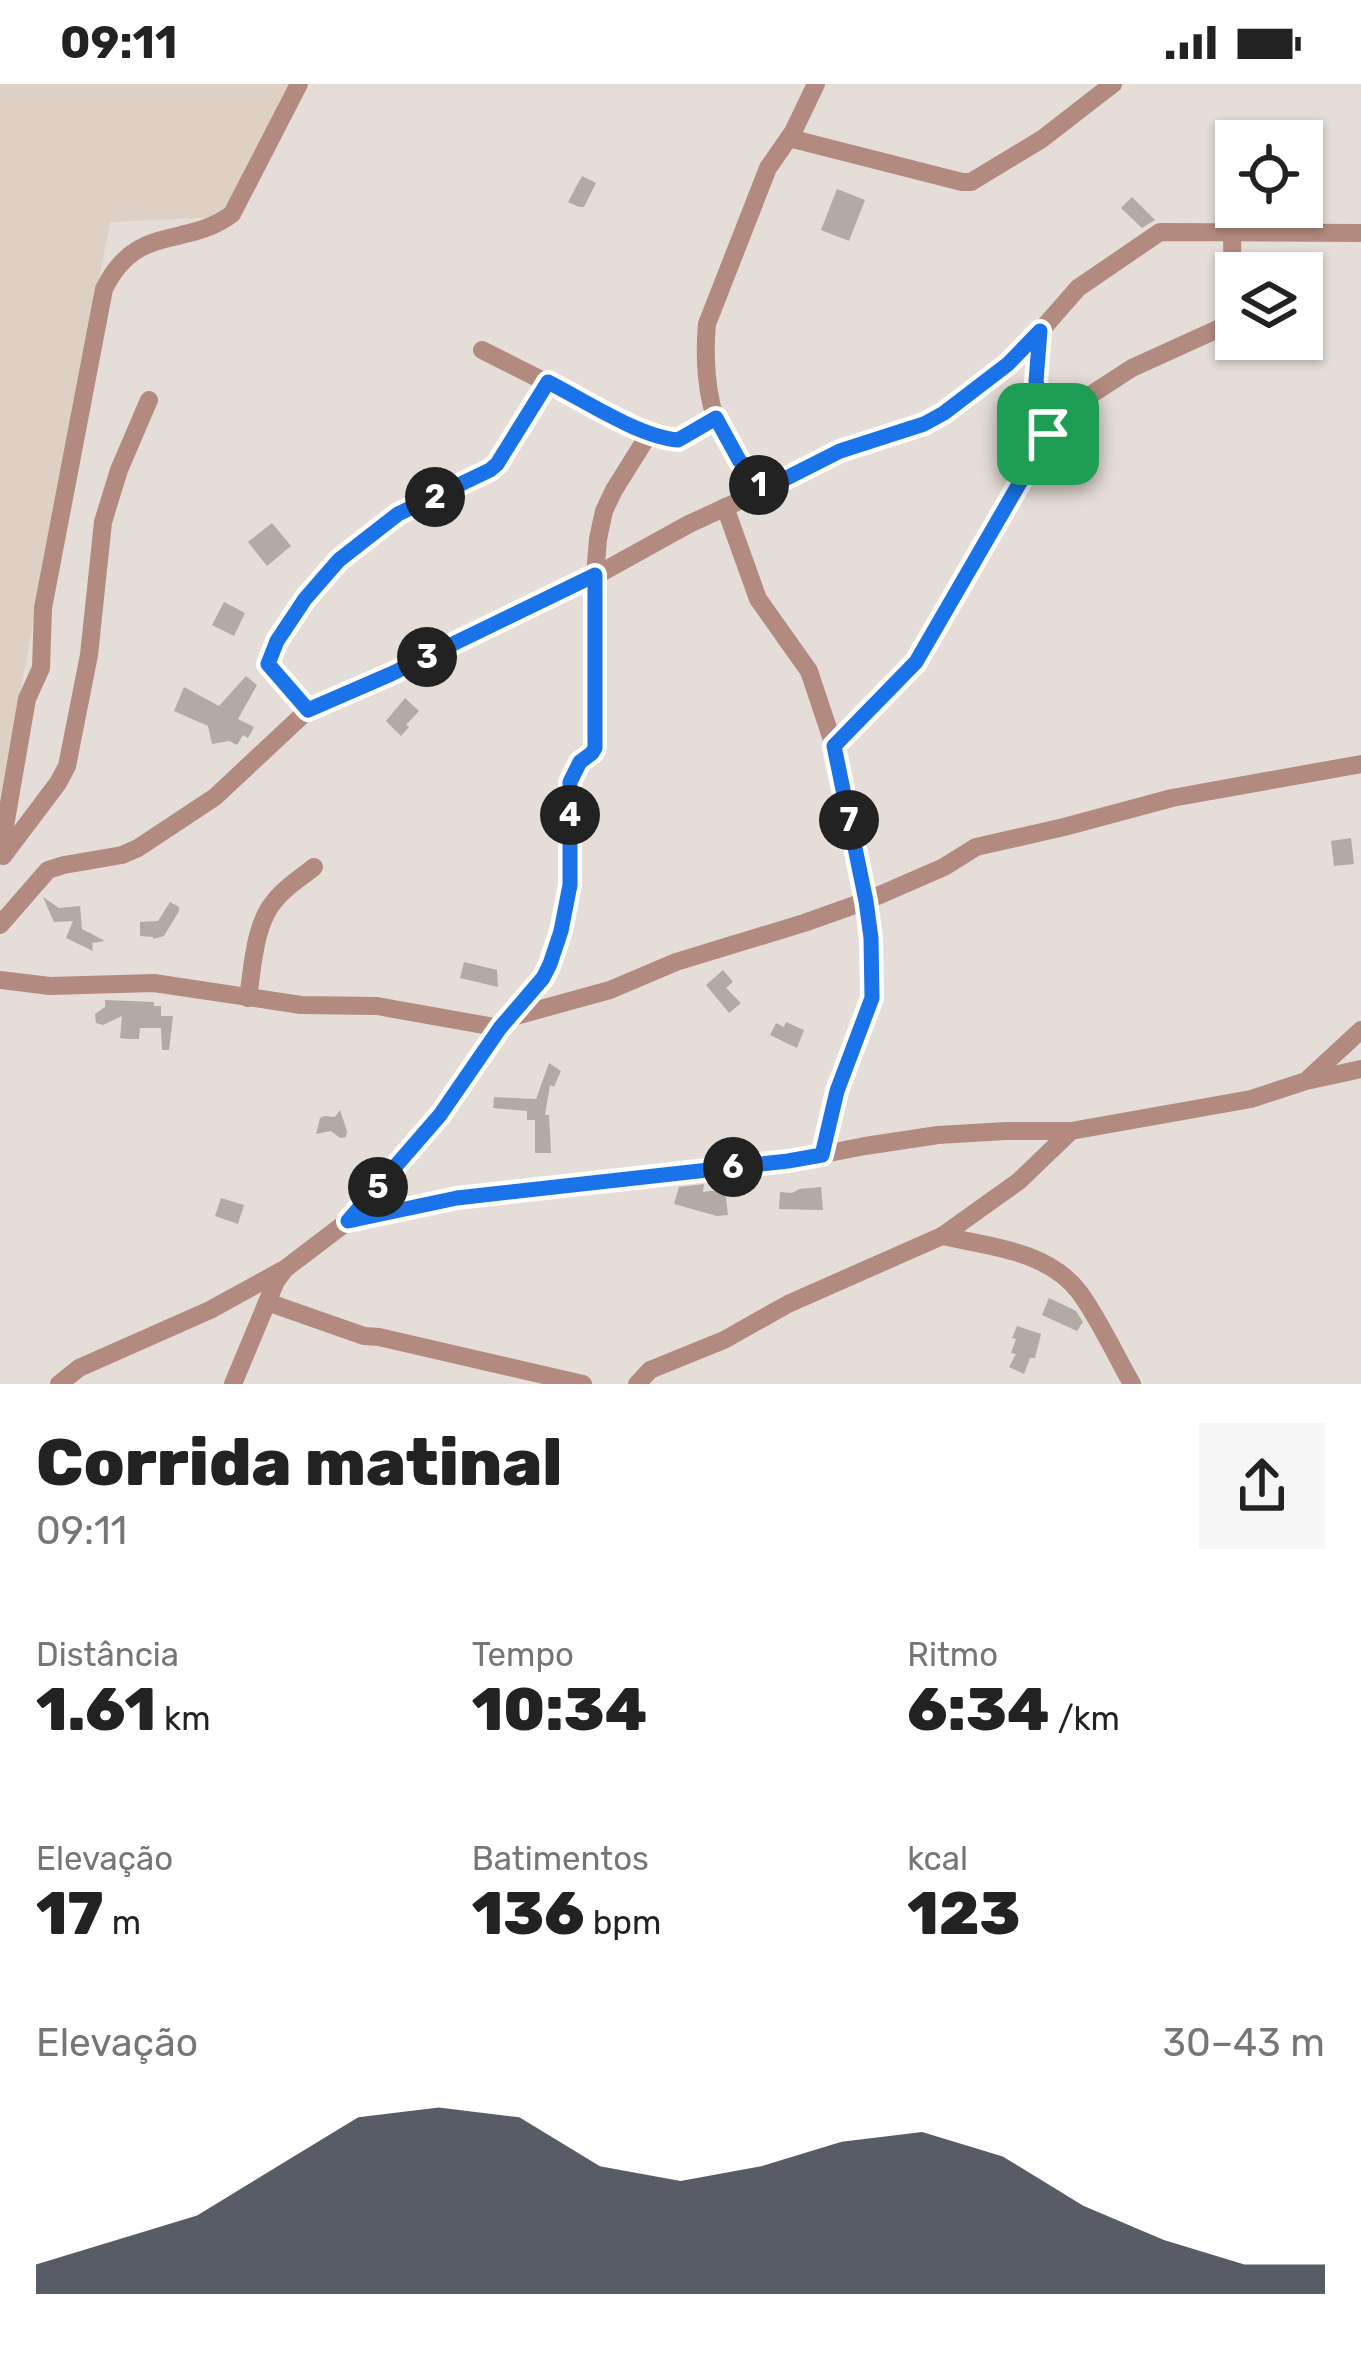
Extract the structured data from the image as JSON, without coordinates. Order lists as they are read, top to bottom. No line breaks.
{"page":{"status":"09:11","pins":["1","2","3","4","7","6","5"],"heading":["Corrida matinal","09:11"],"stats":[["Distância","1.61 km"],["Tempo","10:34"],["Ritmo","6:34 /km"],["Elevação","17 m"],["Batimentos","136 bpm"],["kcal","123"]],"chart":["Elevação","30–43 m"]}}
